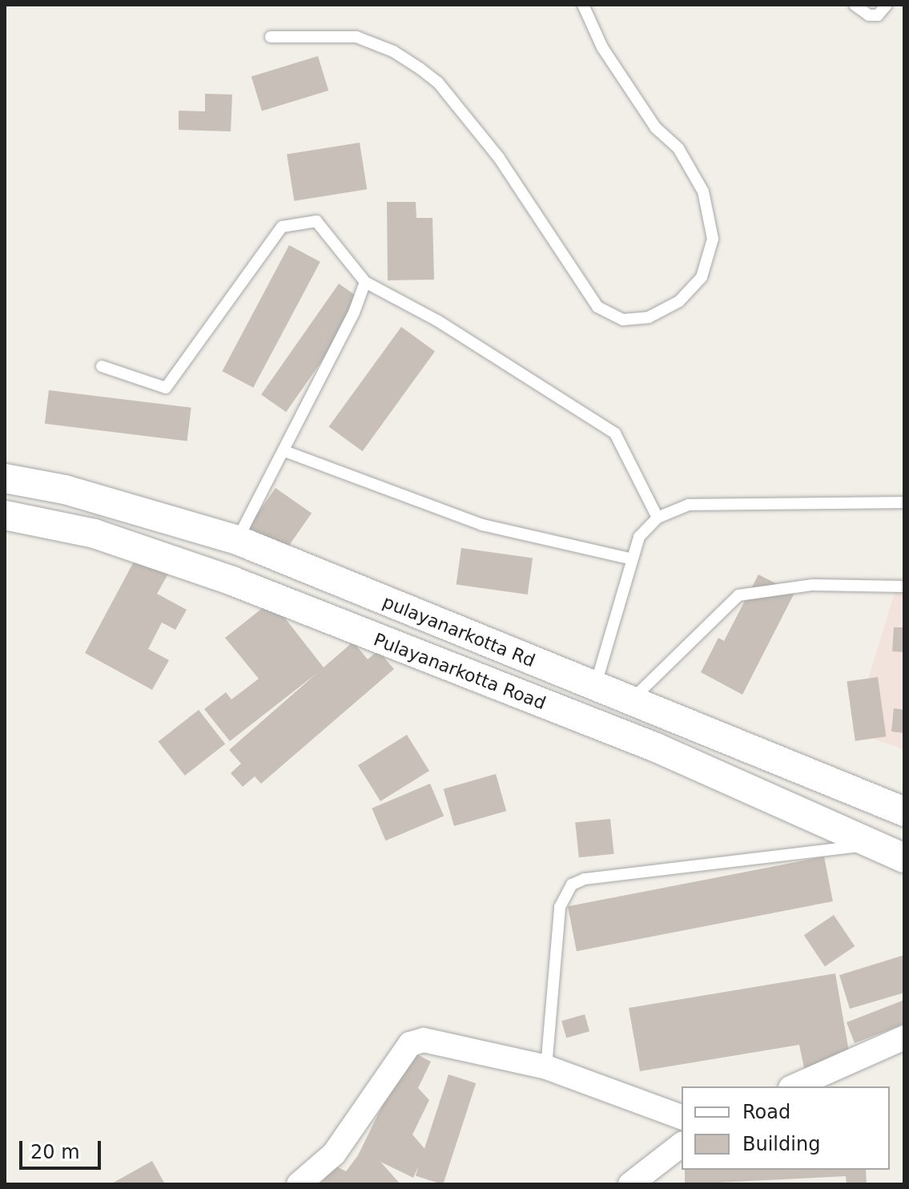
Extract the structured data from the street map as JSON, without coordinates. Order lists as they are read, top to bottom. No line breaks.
{"streets":{"street":["pulayanarkotta Rd","Pulayanarkotta Road"]},"legend":["Road","Building"],"scale_bar":"20 m"}
